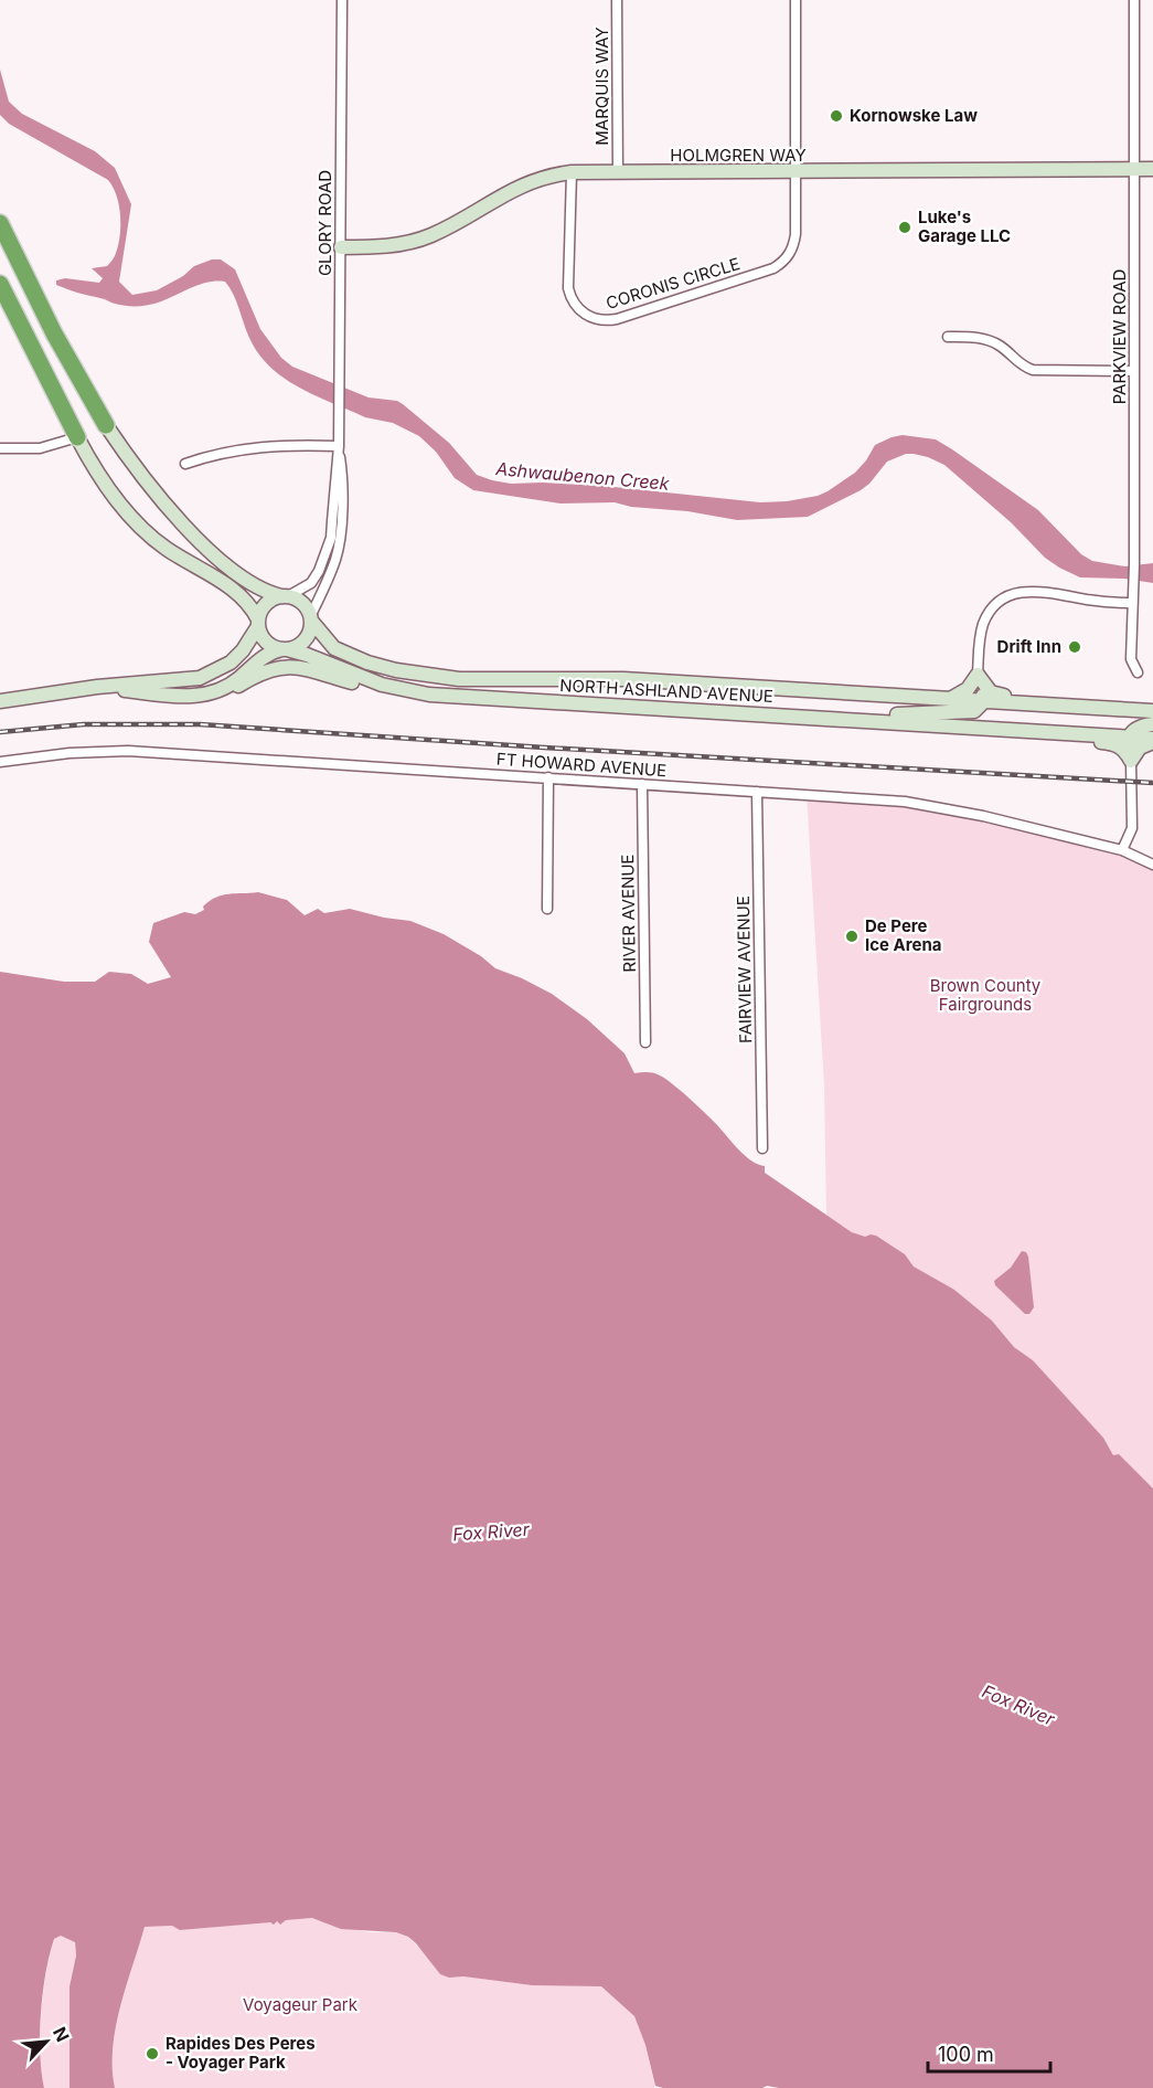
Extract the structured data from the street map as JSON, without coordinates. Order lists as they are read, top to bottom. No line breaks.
{"streets":{"main road":["HOLMGREN WAY","NORTH ASHLAND AVENUE"],"street":["MARQUIS WAY","GLORY ROAD","CORONIS CIRCLE","PARKVIEW ROAD","FT HOWARD AVENUE","RIVER AVENUE","FAIRVIEW AVENUE"]},"crossings":[["MARQUIS WAY","HOLMGREN WAY"],["HOLMGREN WAY","GLORY ROAD"],["HOLMGREN WAY","CORONIS CIRCLE"],["HOLMGREN WAY","PARKVIEW ROAD"],["GLORY ROAD","NORTH ASHLAND AVENUE"],["FT HOWARD AVENUE","RIVER AVENUE"],["FT HOWARD AVENUE","FAIRVIEW AVENUE"]],"water":["Ashwaubenon Creek","Fox River"],"parks":["Brown County Fairgrounds","Voyageur Park"],"places":["Kornowske Law","Luke's Garage LLC","Drift Inn","De Pere Ice Arena","Rapides Des Peres - Voyager Park"],"scale_bar":"100 m","north":"top right"}
